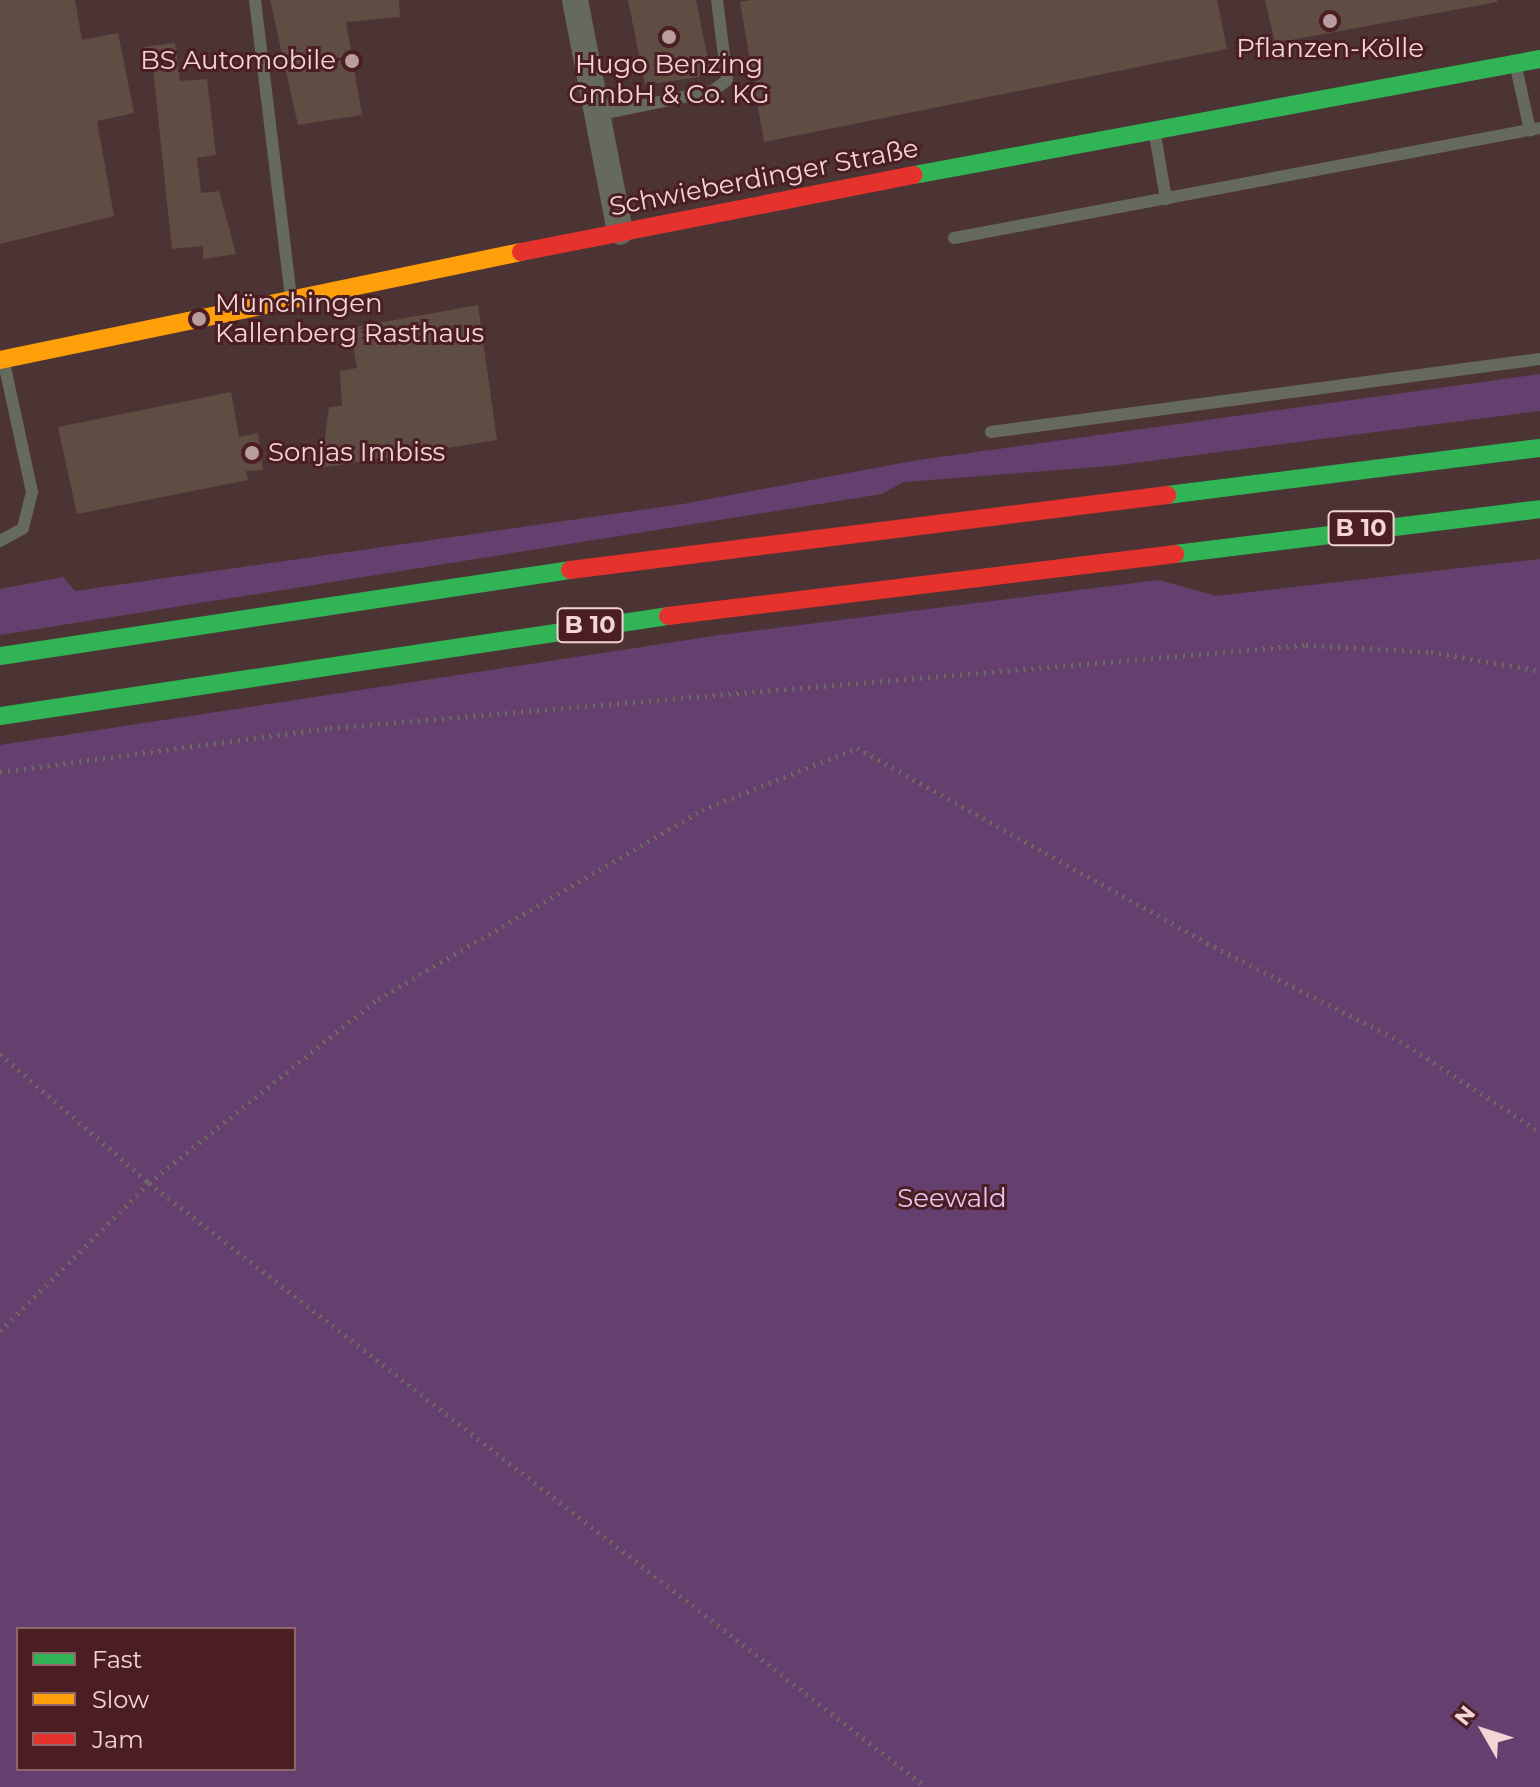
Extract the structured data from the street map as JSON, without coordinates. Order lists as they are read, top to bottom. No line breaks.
{"streets":{"main road":["Schwieberdinger Straße","B 10"]},"parks":["Seewald"],"places":["Pflanzen-Kölle","Hugo Benzing GmbH & Co. KG","BS Automobile","Münchingen Kallenberg Rasthaus","Sonjas Imbiss"],"legend":["Fast","Slow","Jam"],"north":"top left"}
